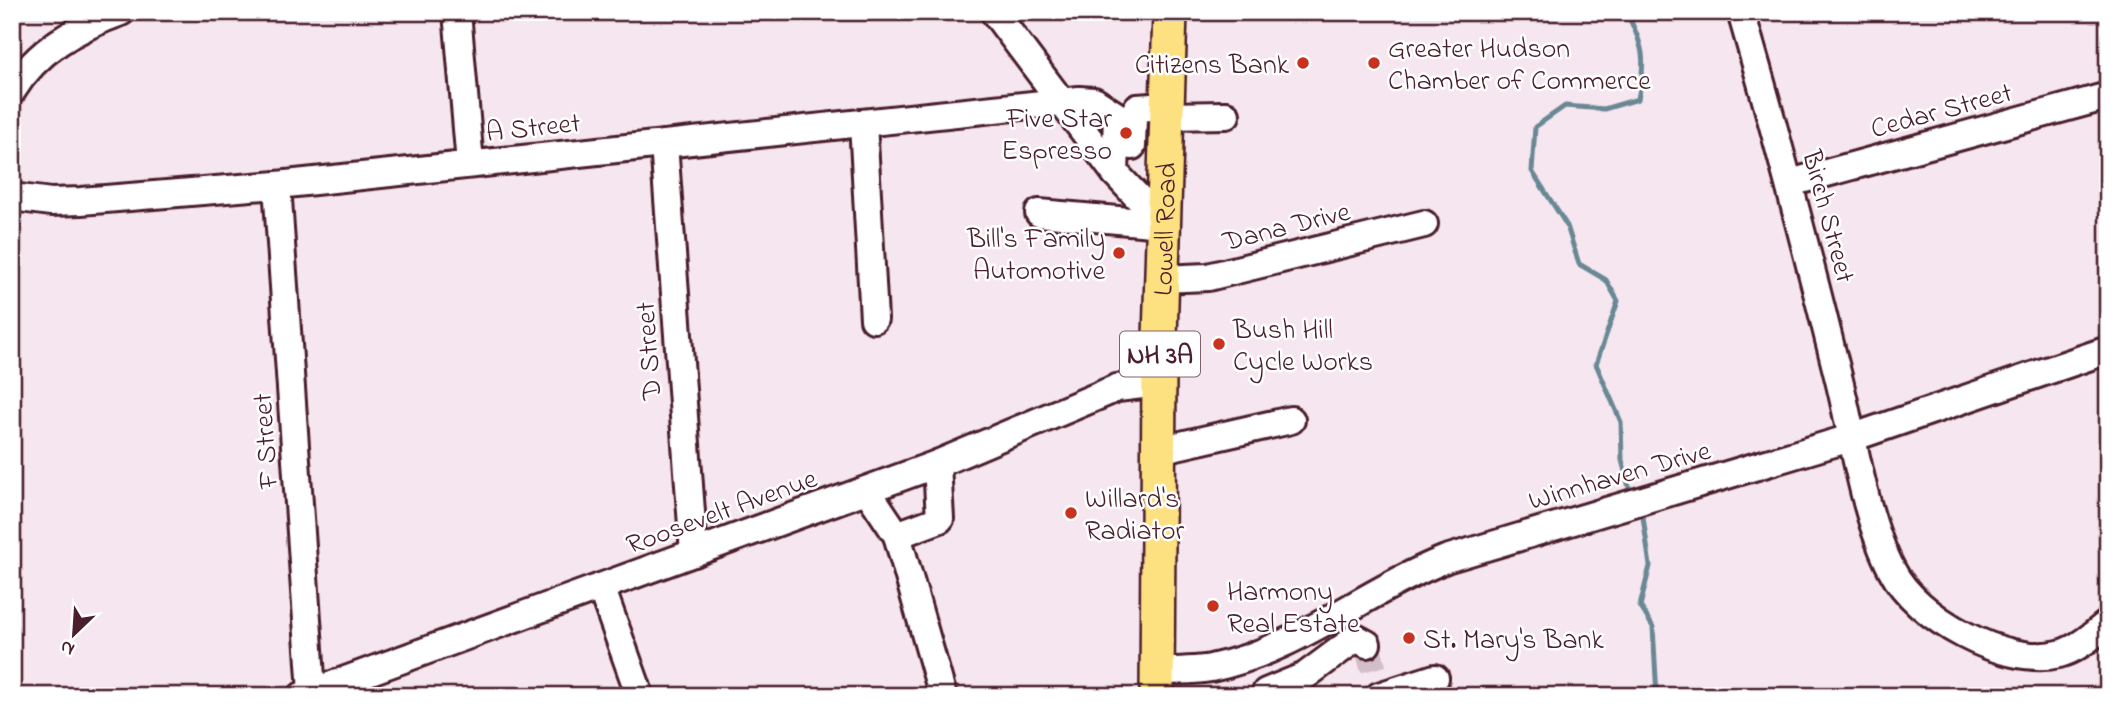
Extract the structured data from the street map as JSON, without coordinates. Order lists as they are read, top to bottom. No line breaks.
{"streets":{"main road":["Lowell Road","NH 3A"],"street":["Cedar Street","A Street","Birch Street","Dana Drive","D Street","F Street","Winnhaven Drive","Roosevelt Avenue"]},"crossings":[["Cedar Street","Birch Street"],["A Street","D Street"],["A Street","F Street"],["Birch Street","Winnhaven Drive"],["Dana Drive","Lowell Road"],["Lowell Road","Winnhaven Drive"],["Lowell Road","Roosevelt Avenue"],["D Street","Roosevelt Avenue"],["F Street","Roosevelt Avenue"]],"places":["Citizens Bank","Greater Hudson Chamber of Commerce","Five Star Espresso","Bill's Family Automotive","Bush Hill Cycle Works","Willard's Radiator","Harmony Real Estate","St. Mary's Bank"],"north":"bottom left"}
